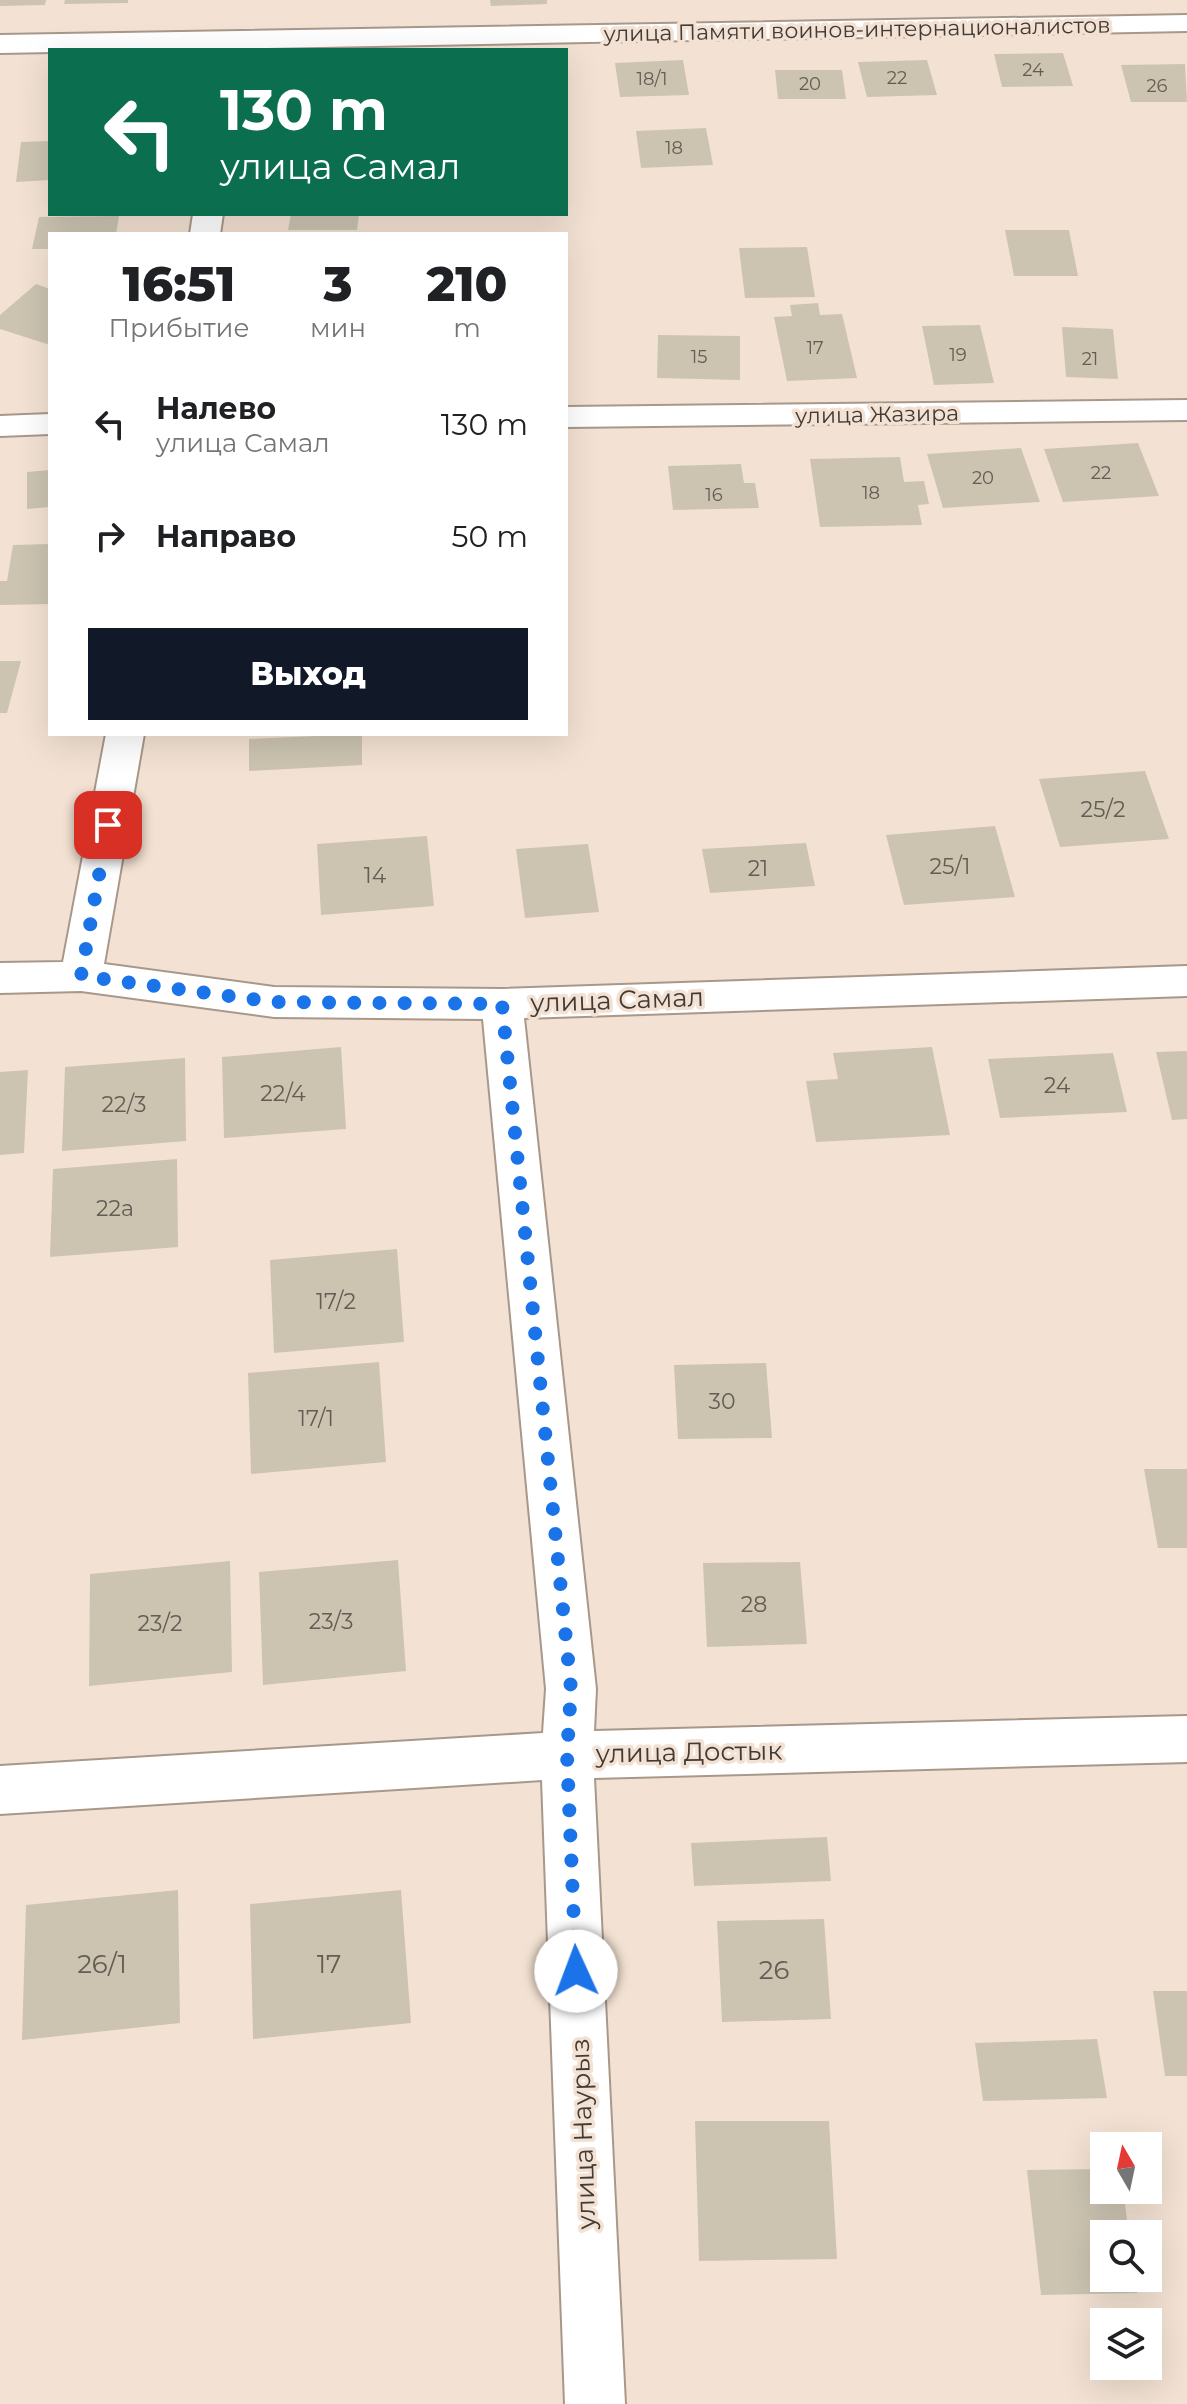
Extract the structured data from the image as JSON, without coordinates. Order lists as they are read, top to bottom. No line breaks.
{"streets":{"street":["улица Памяти воинов-интернационалистов","улица Жазира","улица Самал","улица Достык","улица Наурыз"]},"crossings":[["улица Самал","улица Наурыз"],["улица Достык","улица Наурыз"]],"house_numbers":["24","22","18/1","20","26","18","17","19","15","21","22","20","18","16","25/2","25/1","21","14","24","22/4","22/3","22а","17/2","30","17/1","28","23/3","23/2","26/1","17","26"],"north":"top","page":{"turn":["130 m","улица Самал"],"eta":["16:51","Прибытие","3","мин","210","m"],"list":[{"name":"Налево","note":"улица Самал","value":"130 m"},{"name":"Направо","value":"50 m"}],"buttons":"Выход"}}
